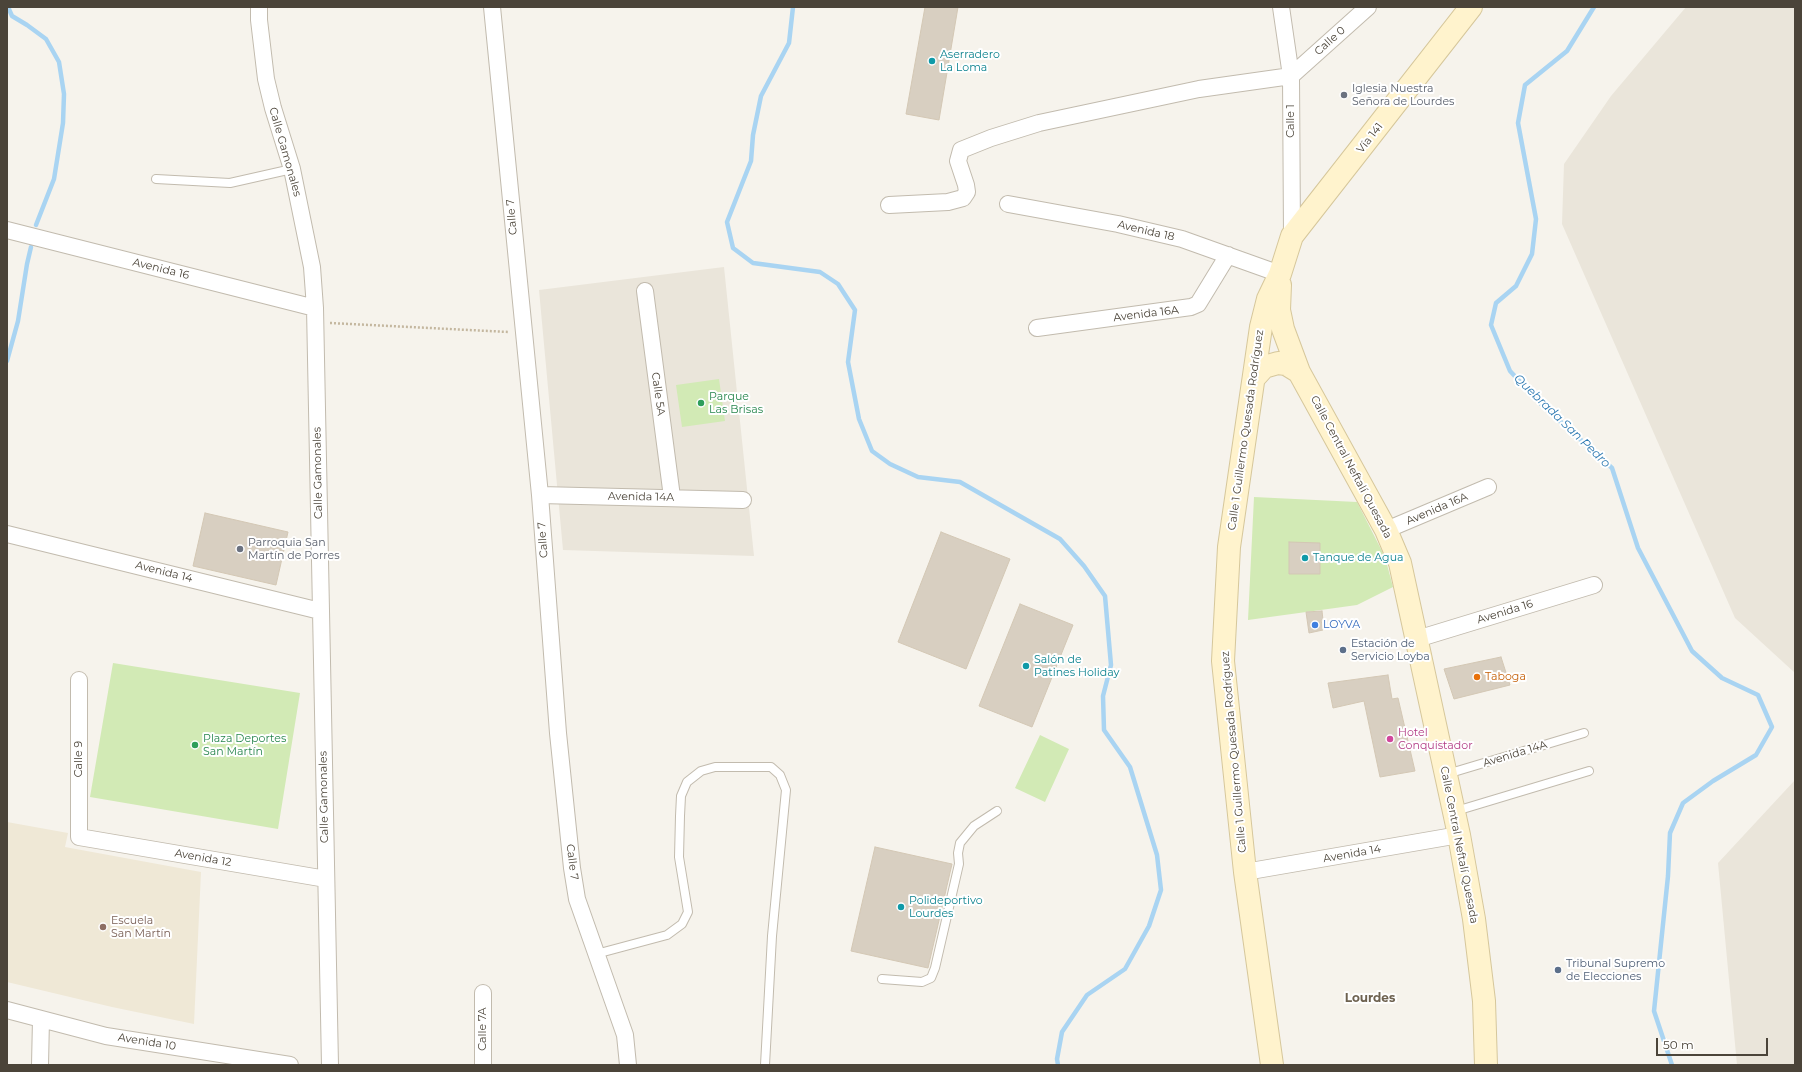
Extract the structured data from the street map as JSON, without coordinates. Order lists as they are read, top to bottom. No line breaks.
{"streets":{"main road":["Vía 141","Calle 1 Guillermo Quesada Rodríguez","Calle Central Neftalí Quesada"],"street":["Calle 0","Calle 1","Calle Gamonales","Calle 7","Avenida 18","Avenida 16","Avenida 16A","Calle 5A","Avenida 14A","Avenida 14","Calle 9","Avenida 12","Calle 7A","Avenida 10"]},"crossings":[["Calle 0","Calle 1"],["Calle 1","Vía 141"],["Vía 141","Avenida 18"],["Vía 141","Calle 1 Guillermo Quesada Rodríguez"],["Vía 141","Calle Central Neftalí Quesada"],["Calle Gamonales","Avenida 16"],["Calle Gamonales","Avenida 14"],["Calle Gamonales","Avenida 12"],["Calle 7","Avenida 14A"],["Avenida 18","Avenida 16A"],["Avenida 18","Calle 1 Guillermo Quesada Rodríguez"],["Avenida 18","Calle Central Neftalí Quesada"],["Avenida 16","Calle Central Neftalí Quesada"],["Avenida 16A","Calle Central Neftalí Quesada"],["Calle 5A","Avenida 14A"],["Calle 1 Guillermo Quesada Rodríguez","Calle Central Neftalí Quesada"],["Calle 1 Guillermo Quesada Rodríguez","Avenida 14"],["Calle Central Neftalí Quesada","Avenida 14A"],["Calle Central Neftalí Quesada","Avenida 14"],["Calle 9","Avenida 12"]],"districts":["Lourdes"],"water":["Quebrada San Pedro"],"places":["Aserradero La Loma","Iglesia Nuestra Señora de Lourdes","Parque Las Brisas","Parroquia San Martín de Porres","Tanque de Agua","LOYVA","Estación de Servicio Loyba","Salón de Patines Holiday","Taboga","Hotel Conquistador","Plaza Deportes San Martín","Polideportivo Lourdes","Escuela San Martín","Tribunal Supremo de Elecciones"],"scale_bar":"50 m"}
